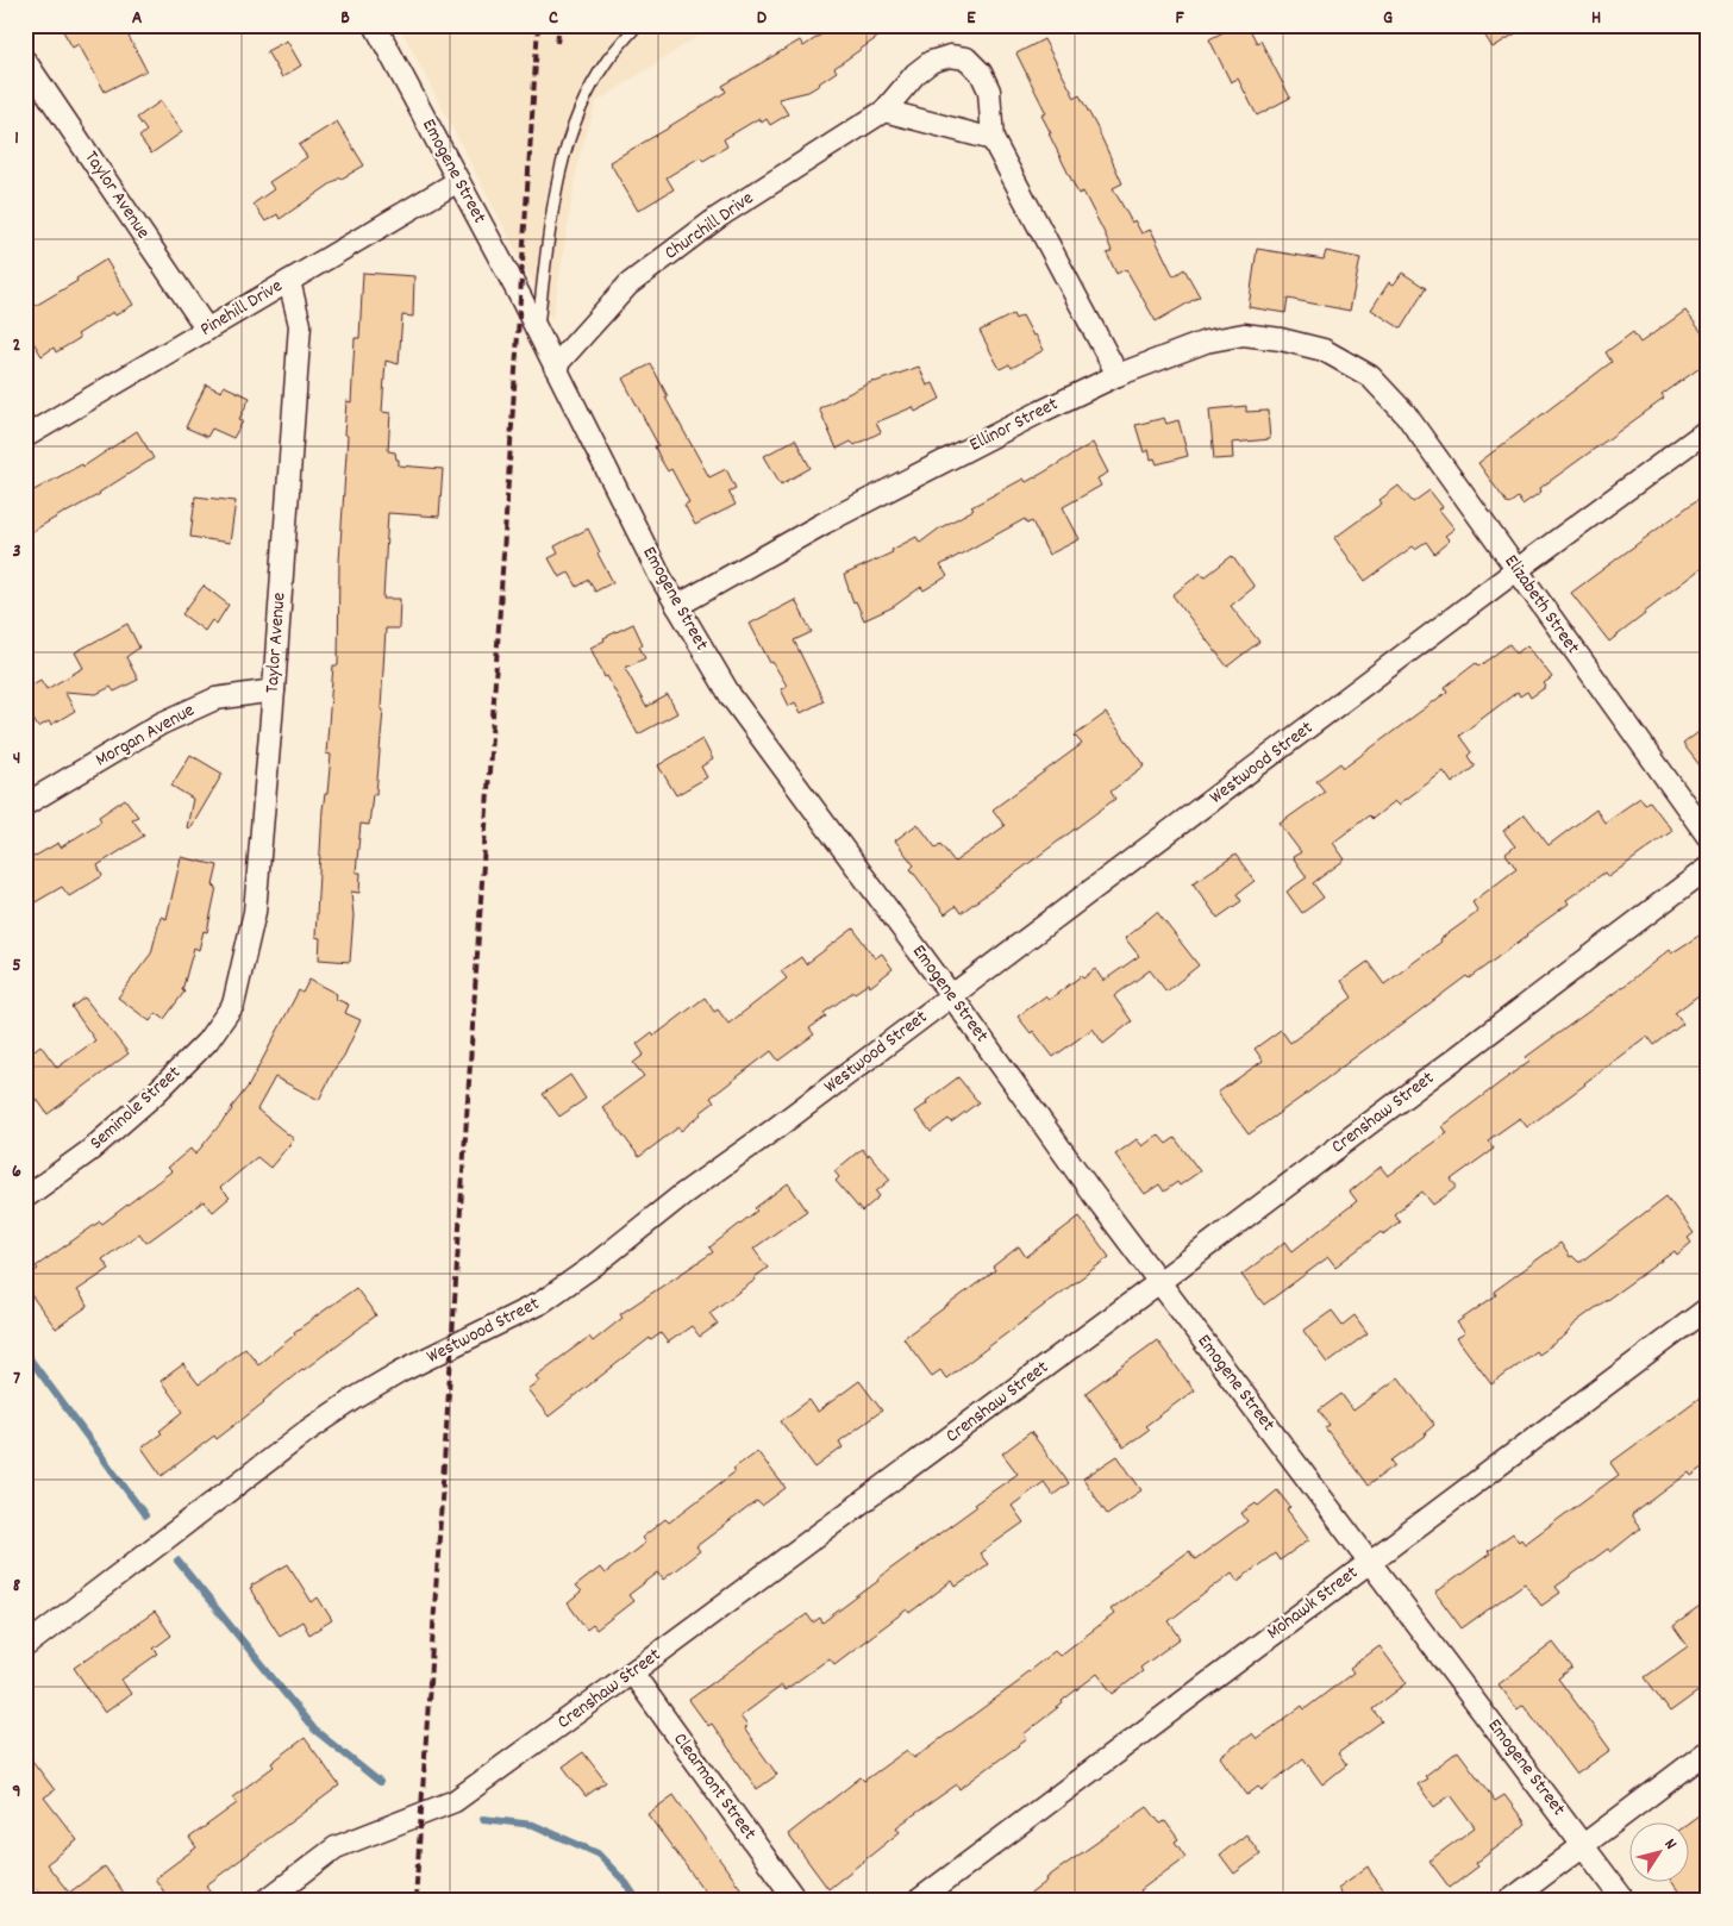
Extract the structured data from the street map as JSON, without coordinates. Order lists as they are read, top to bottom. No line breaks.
{"streets":{"street":["Emogene Street","Taylor Avenue","Churchill Drive","Pinehill Drive","Ellinor Street","Elizabeth Street","Morgan Avenue","Westwood Street","Seminole Street","Crenshaw Street","Mohawk Street","Clearmont Street"]},"crossings":[["Emogene Street","Churchill Drive"],["Emogene Street","Pinehill Drive"],["Emogene Street","Ellinor Street"],["Emogene Street","Westwood Street"],["Emogene Street","Crenshaw Street"],["Emogene Street","Mohawk Street"],["Taylor Avenue","Pinehill Drive"],["Taylor Avenue","Morgan Avenue"],["Taylor Avenue","Seminole Street"],["Churchill Drive","Ellinor Street"],["Ellinor Street","Elizabeth Street"],["Elizabeth Street","Westwood Street"],["Crenshaw Street","Clearmont Street"]],"north":"top right","grid":{"columns":["A","B","C","D","E","F","G","H"],"rows":["1","2","3","4","5","6","7","8","9"]}}
